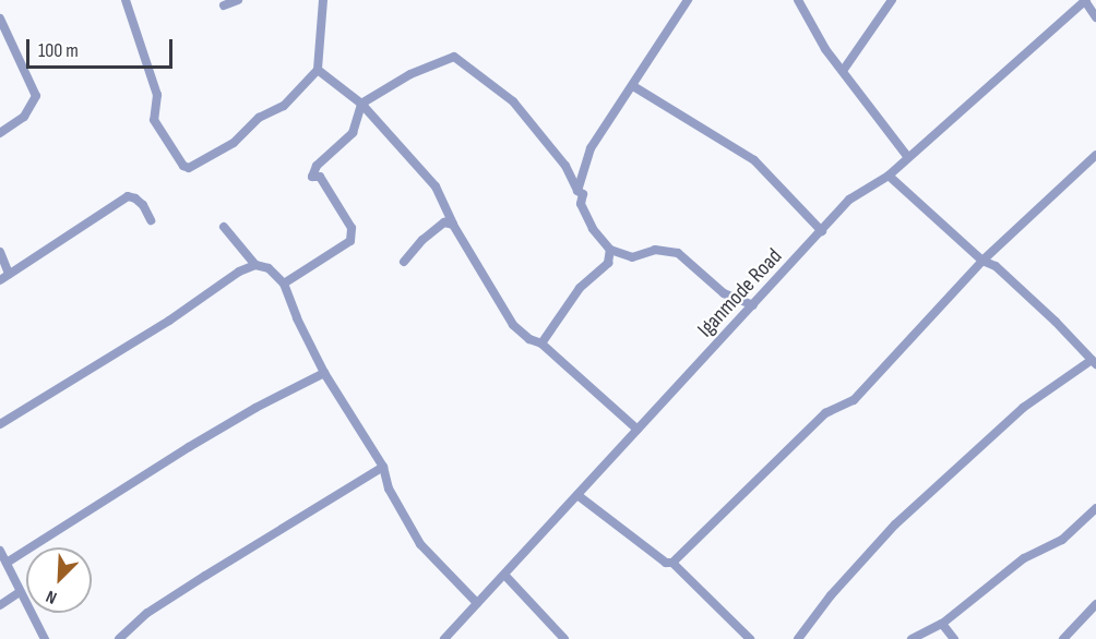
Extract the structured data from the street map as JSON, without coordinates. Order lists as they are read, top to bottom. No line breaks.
{"streets":{"street":["Iganmode Road"]},"scale_bar":"100 m","north":"bottom left"}
